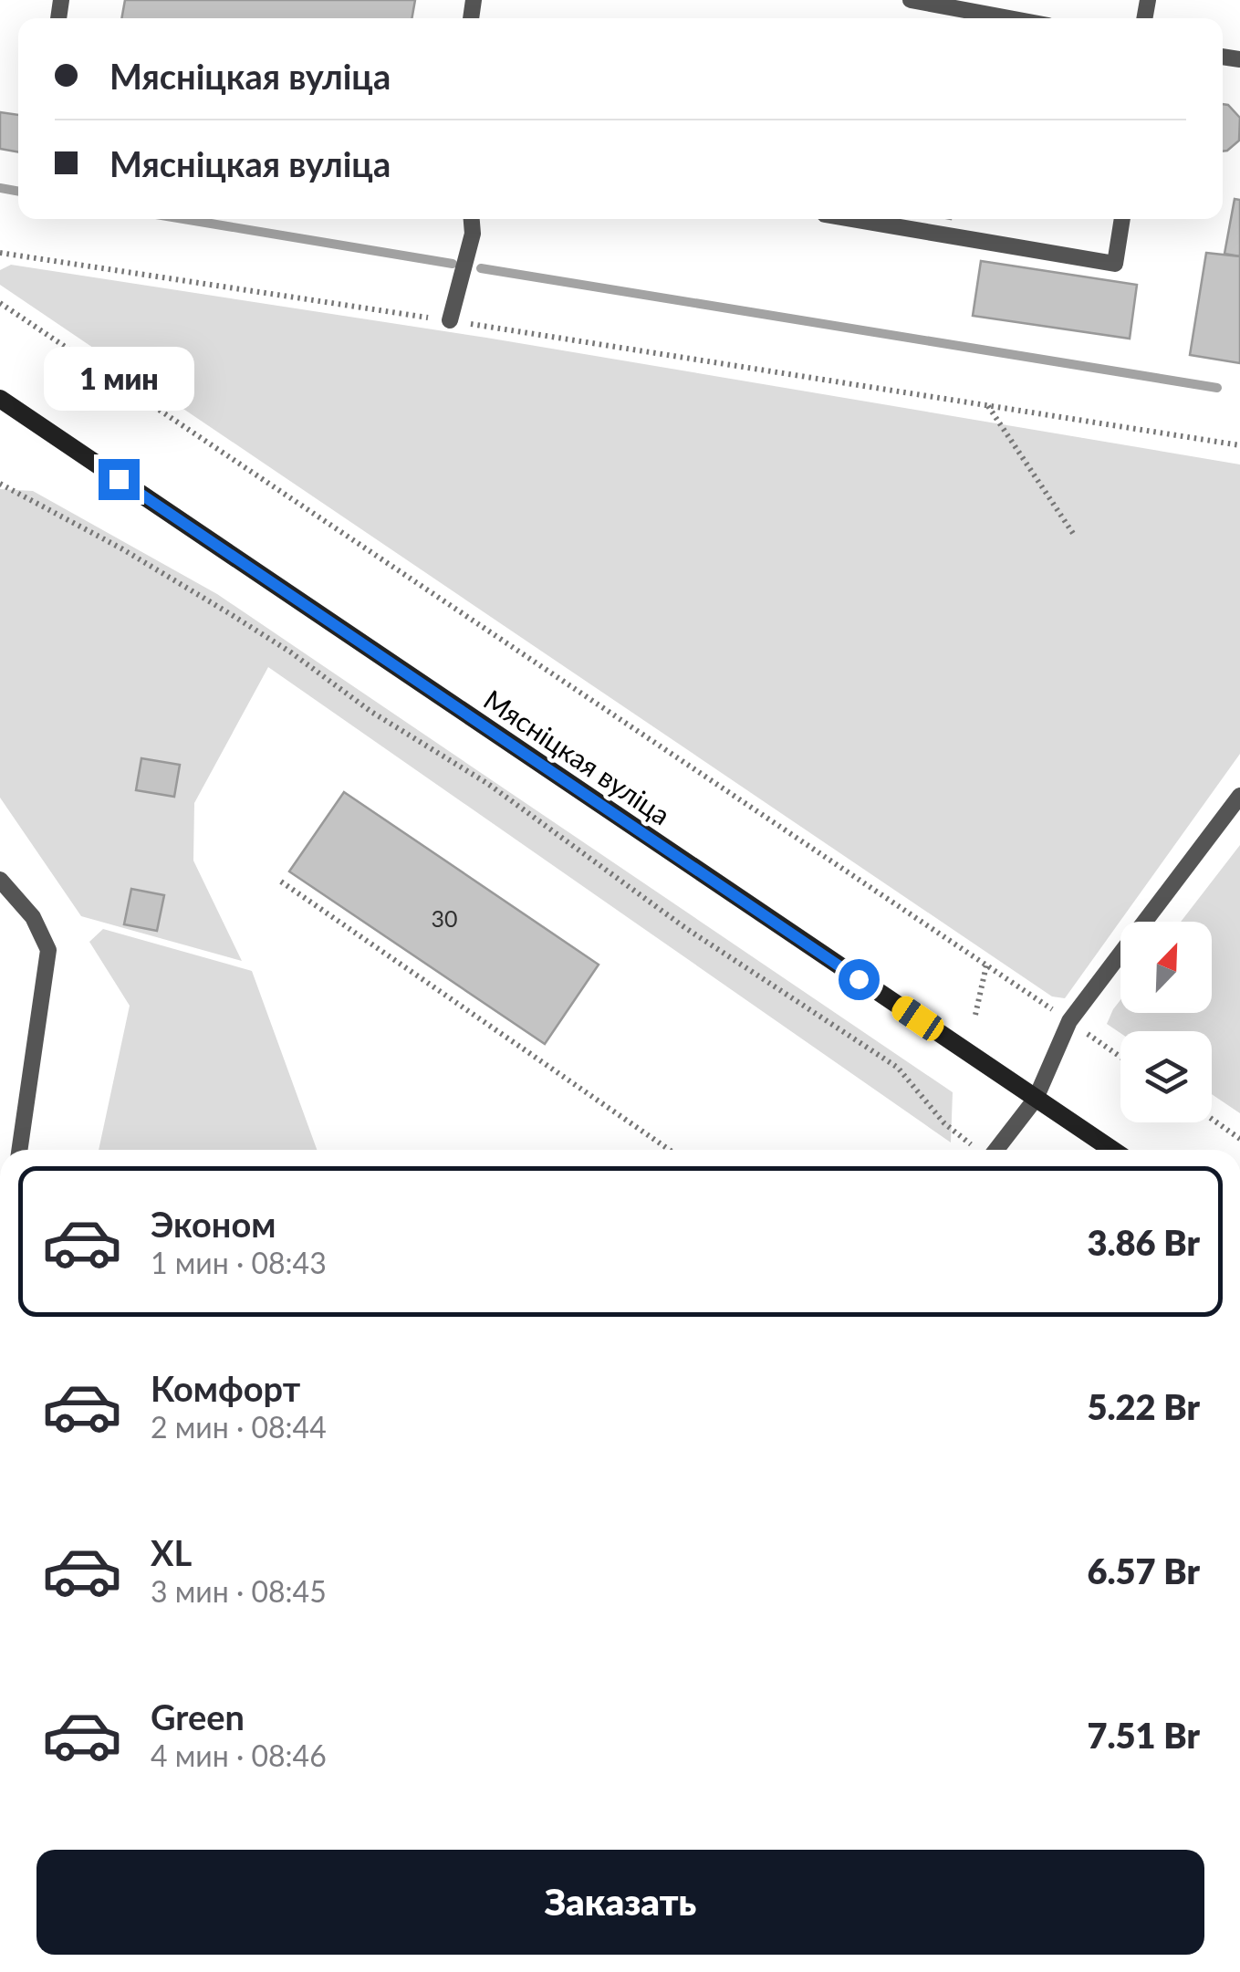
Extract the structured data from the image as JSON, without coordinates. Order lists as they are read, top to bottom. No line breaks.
{"streets":{"main road":["Мясніцкая вуліца"]},"house_numbers":["30"],"north":"top right","page":{"banner":["Мясніцкая вуліца","Мясніцкая вуліца"],"bubble":"1 мин","list":[{"name":"Эконом","note":"1 мин · 08:43","value":"3.86 Br"},{"name":"Комфорт","note":"2 мин · 08:44","value":"5.22 Br"},{"name":"XL","note":"3 мин · 08:45","value":"6.57 Br"},{"name":"Green","note":"4 мин · 08:46","value":"7.51 Br"}],"buttons":"Заказать"}}
